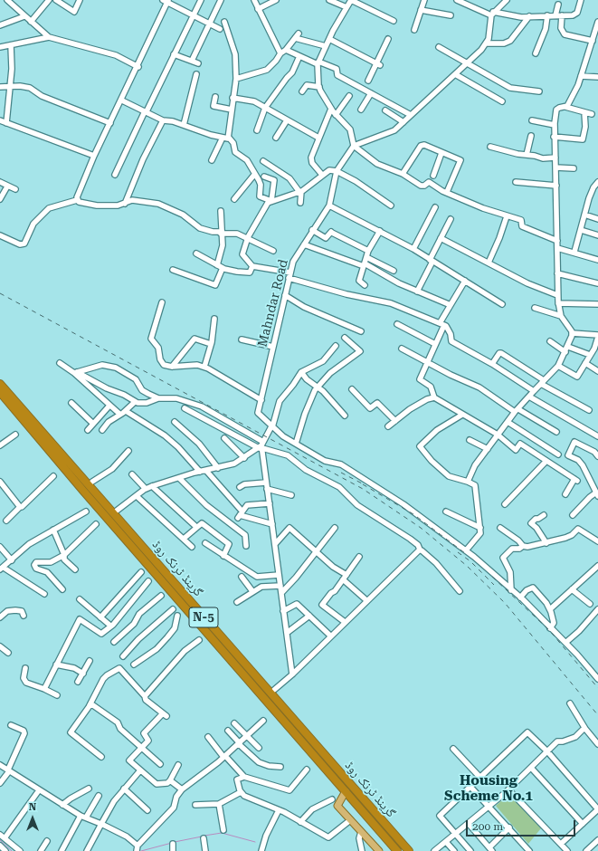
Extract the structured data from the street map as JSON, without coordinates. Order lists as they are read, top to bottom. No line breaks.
{"streets":{"highway":["گرینڈ ٹرنک روڈ","N-5"],"street":["Mahndar Road"]},"districts":["Housing Scheme No.1"],"scale_bar":"200 m","north":"top"}
